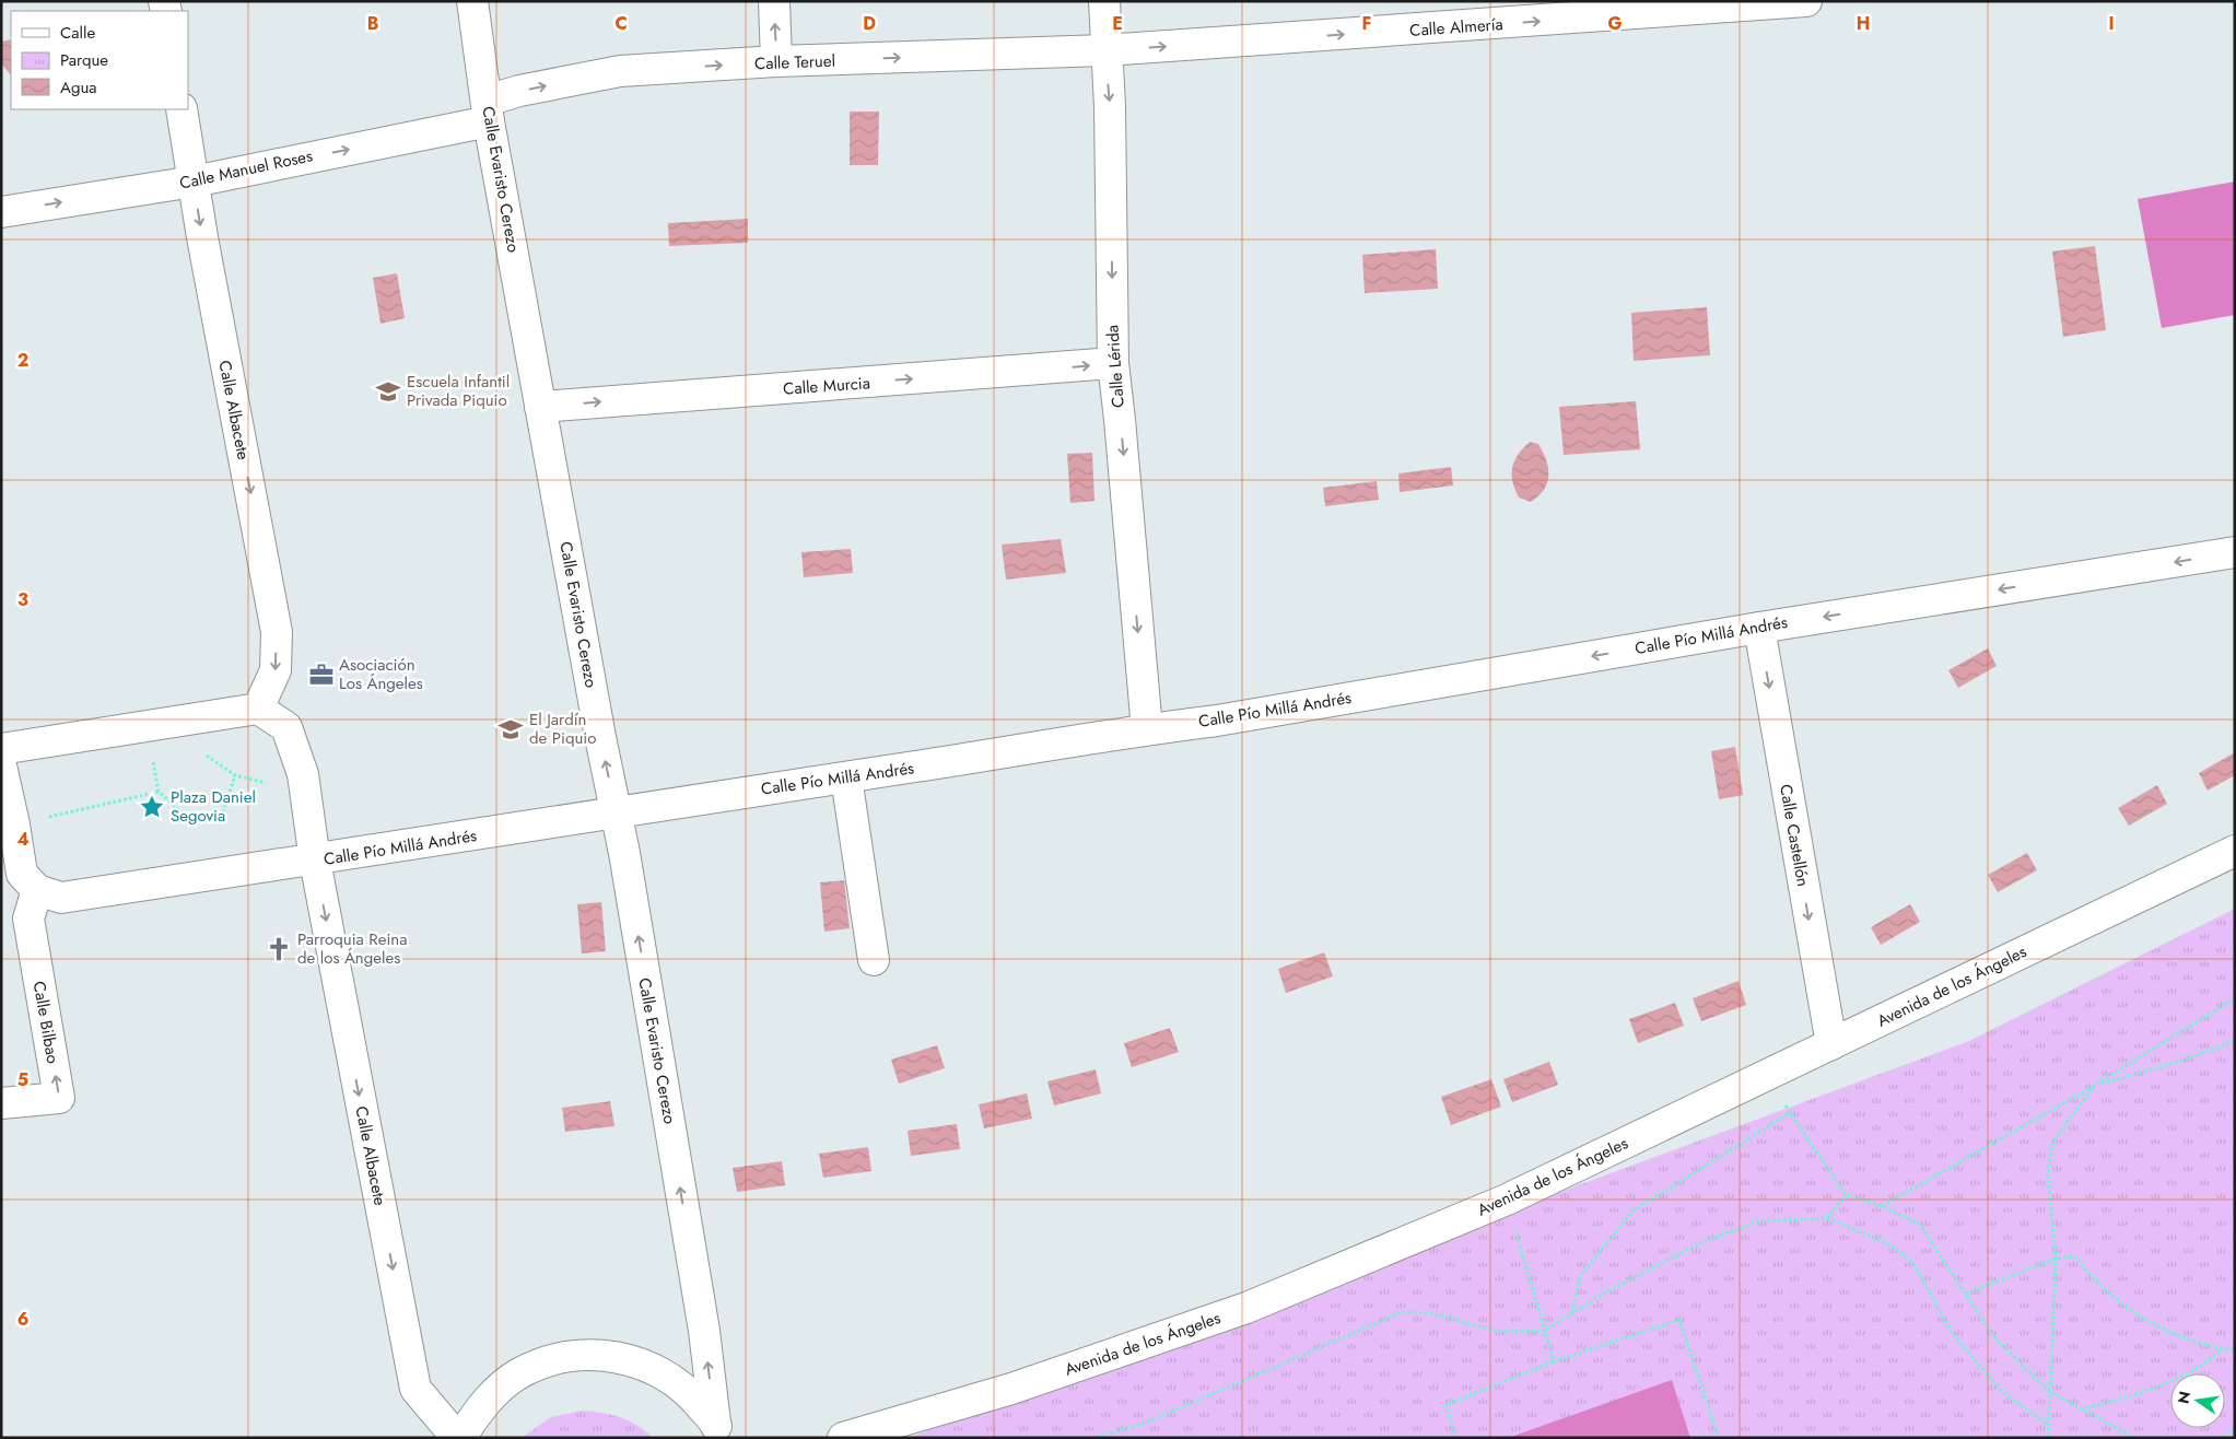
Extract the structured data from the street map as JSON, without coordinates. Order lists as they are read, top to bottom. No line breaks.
{"streets":{"street":["Calle Almería","Calle Teruel","Calle Manuel Roses","Calle Evaristo Cerezo","Calle Lérida","Calle Murcia","Calle Albacete","Calle Pío Millá Andrés","Calle Castellón","Avenida de los Ángeles","Calle Bilbao"]},"crossings":[["Calle Almería","Calle Teruel"],["Calle Almería","Calle Lérida"],["Calle Teruel","Calle Manuel Roses"],["Calle Teruel","Calle Evaristo Cerezo"],["Calle Teruel","Calle Lérida"],["Calle Manuel Roses","Calle Evaristo Cerezo"],["Calle Manuel Roses","Calle Albacete"],["Calle Evaristo Cerezo","Calle Murcia"],["Calle Evaristo Cerezo","Calle Pío Millá Andrés"],["Calle Lérida","Calle Murcia"],["Calle Lérida","Calle Pío Millá Andrés"],["Calle Albacete","Calle Pío Millá Andrés"],["Calle Pío Millá Andrés","Calle Castellón"],["Calle Castellón","Avenida de los Ángeles"]],"one_way":["Calle Almería","Calle Teruel","Calle Manuel Roses","Calle Evaristo Cerezo","Calle Lérida","Calle Murcia","Calle Albacete","Calle Pío Millá Andrés","Calle Castellón","Calle Bilbao"],"places":{"school or university":["Escuela Infantil Privada Piquio","El Jardín de Piquio"],"office":["Asociación Los Ángeles"],"place":["Plaza Daniel Segovia"],"church":["Parroquia Reina de los Ángeles"]},"legend":["Calle","Parque","Agua"],"north":"left","grid":{"columns":["B","C","D","E","F","G","H","I"],"rows":["2","3","4","5","6"]}}
